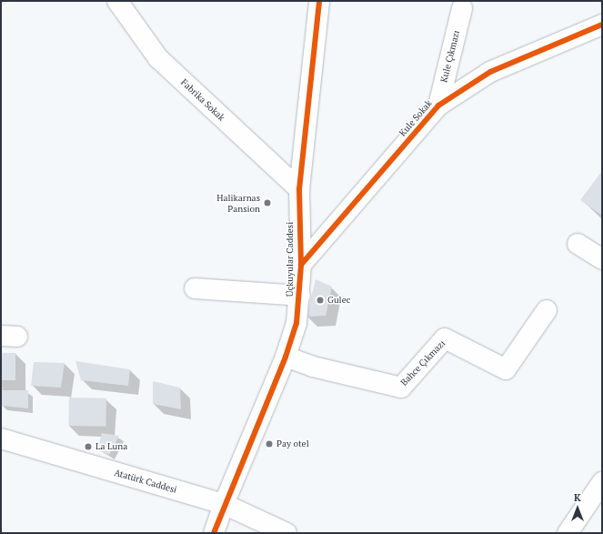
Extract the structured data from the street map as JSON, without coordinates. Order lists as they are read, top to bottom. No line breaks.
{"streets":{"street":["Kule Çıkmazı","Fabrika Sokak","Kule Sokak","Üçkuyular Caddesi","Bahce Çıkmazı","Atatürk Caddesi"]},"crossings":[["Kule Çıkmazı","Kule Sokak"],["Fabrika Sokak","Üçkuyular Caddesi"],["Kule Sokak","Üçkuyular Caddesi"],["Üçkuyular Caddesi","Bahce Çıkmazı"],["Üçkuyular Caddesi","Atatürk Caddesi"]],"places":["Halikarnas Pansion","Gulec","Pay otel","La Luna"],"north":"top"}
